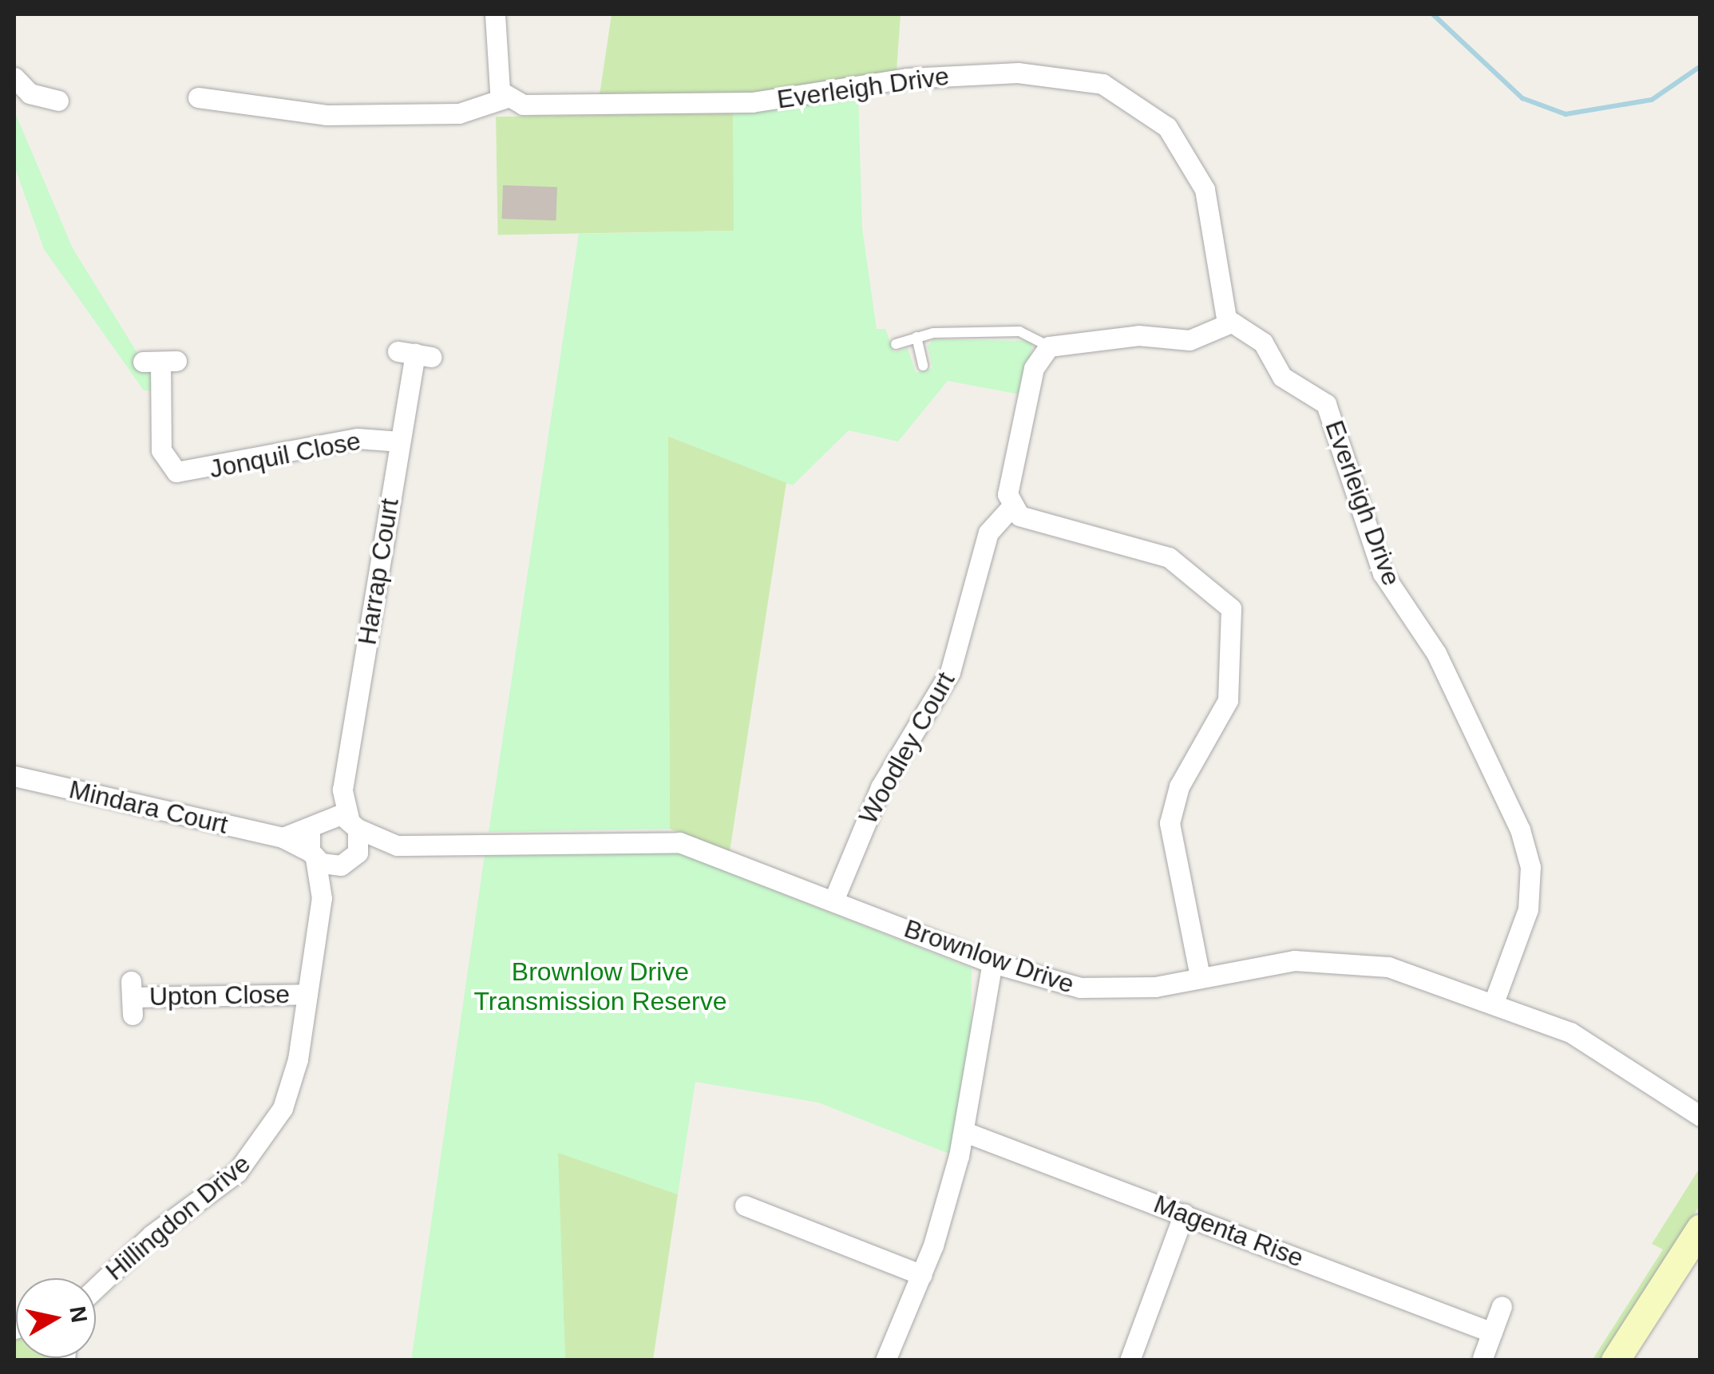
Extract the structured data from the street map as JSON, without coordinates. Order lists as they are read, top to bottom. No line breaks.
{"streets":{"street":["Everleigh Drive","Jonquil Close","Harrap Court","Woodley Court","Mindara Court","Brownlow Drive","Upton Close","Hillingdon Drive","Magenta Rise"]},"crossings":[["Everleigh Drive","Brownlow Drive"],["Jonquil Close","Harrap Court"],["Harrap Court","Brownlow Drive"],["Harrap Court","Hillingdon Drive"],["Woodley Court","Brownlow Drive"],["Mindara Court","Brownlow Drive"],["Mindara Court","Hillingdon Drive"],["Brownlow Drive","Hillingdon Drive"],["Upton Close","Hillingdon Drive"]],"parks":["Brownlow Drive Transmission Reserve"],"north":"right"}
